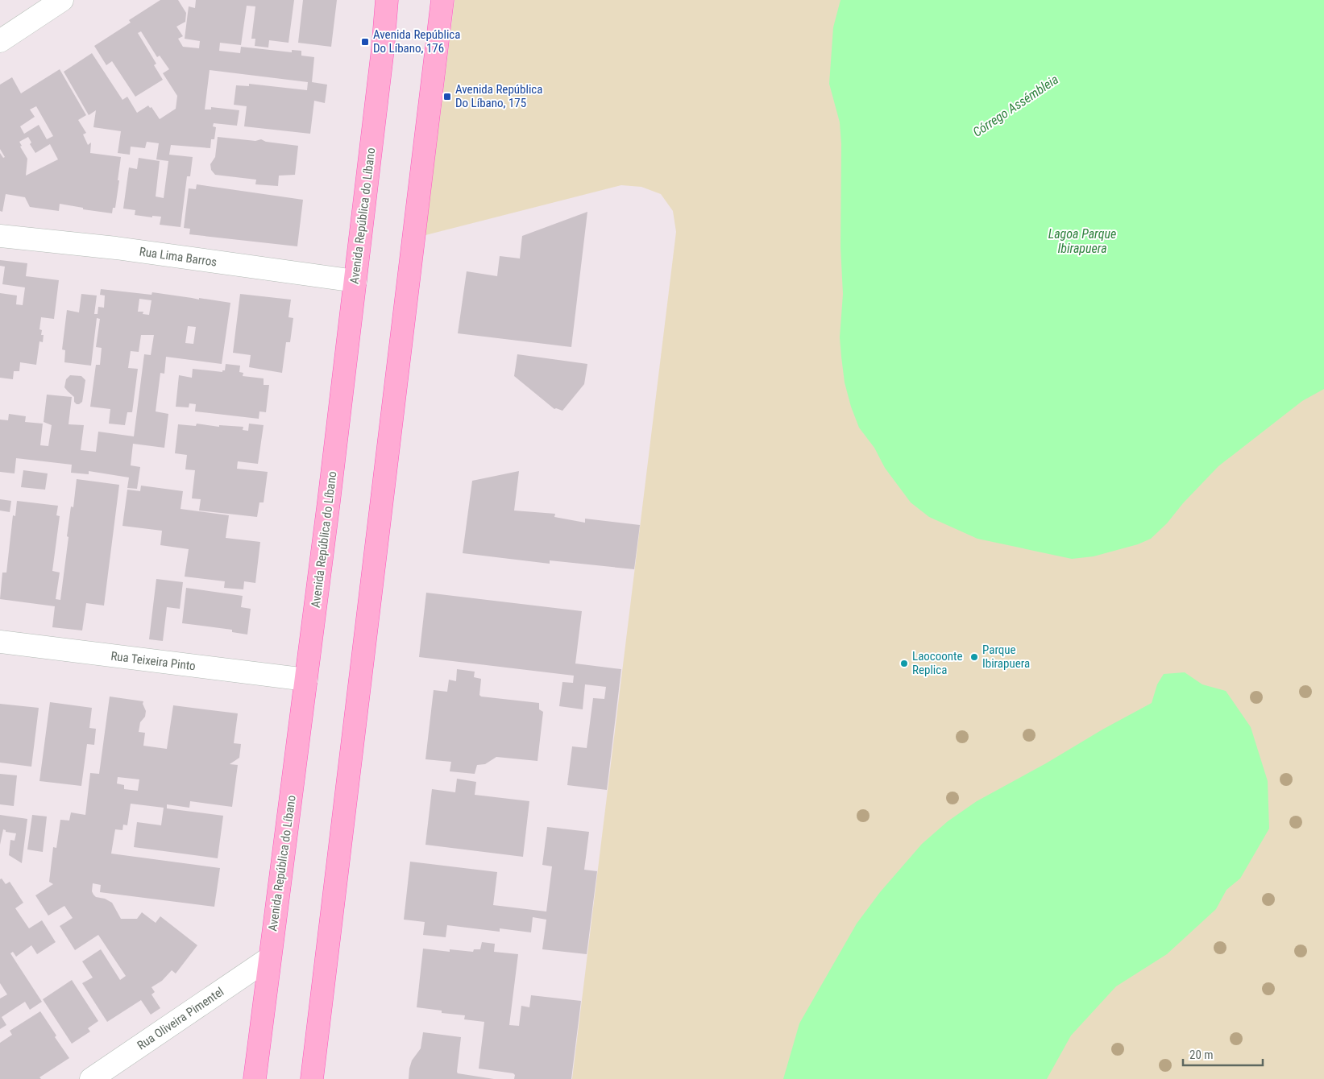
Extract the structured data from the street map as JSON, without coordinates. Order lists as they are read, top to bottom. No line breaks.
{"streets":{"main road":["Avenida República do Líbano"],"street":["Rua Lima Barros","Rua Teixeira Pinto","Rua Oliveira Pimentel"]},"crossings":[["Avenida República do Líbano","Rua Lima Barros"],["Avenida República do Líbano","Rua Teixeira Pinto"],["Avenida República do Líbano","Rua Oliveira Pimentel"]],"water":["Córrego Assémbleia","Lagoa Parque Ibirapuera"],"places":{"transit":["Avenida República Do Líbano, 176","Avenida República Do Líbano, 175"],"other":["Parque Ibirapuera","Laocoonte Replica"]},"scale_bar":"20 m"}
